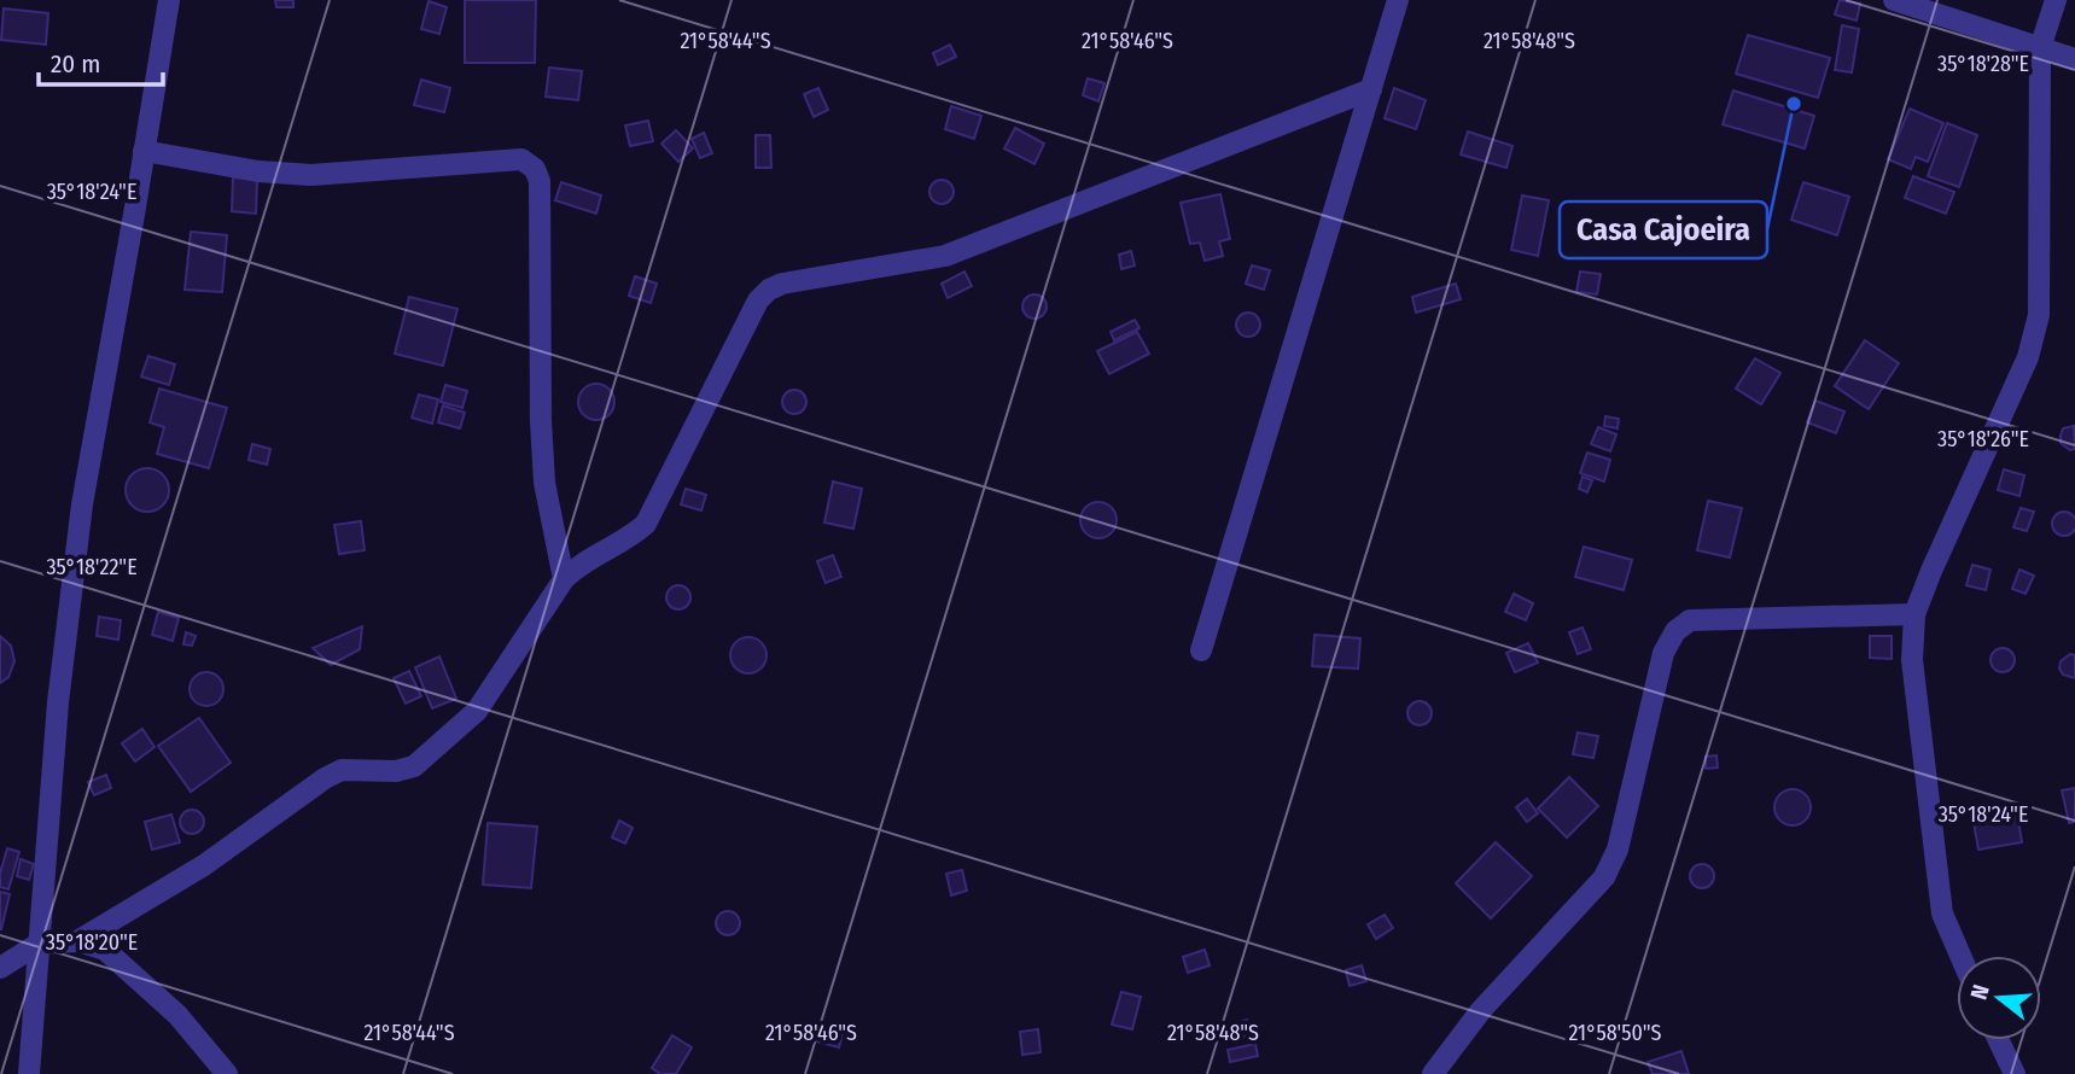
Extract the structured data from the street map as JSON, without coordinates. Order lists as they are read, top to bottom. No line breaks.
{"places":["Casa Cajoeira"],"scale_bar":"20 m","north":"left","coordinates":["21°58'44\"S","21°58'46\"S","21°58'48\"S","35°18'28\"E","35°18'24\"E","35°18'26\"E","35°18'22\"E","35°18'20\"E","21°58'50\"S"]}
